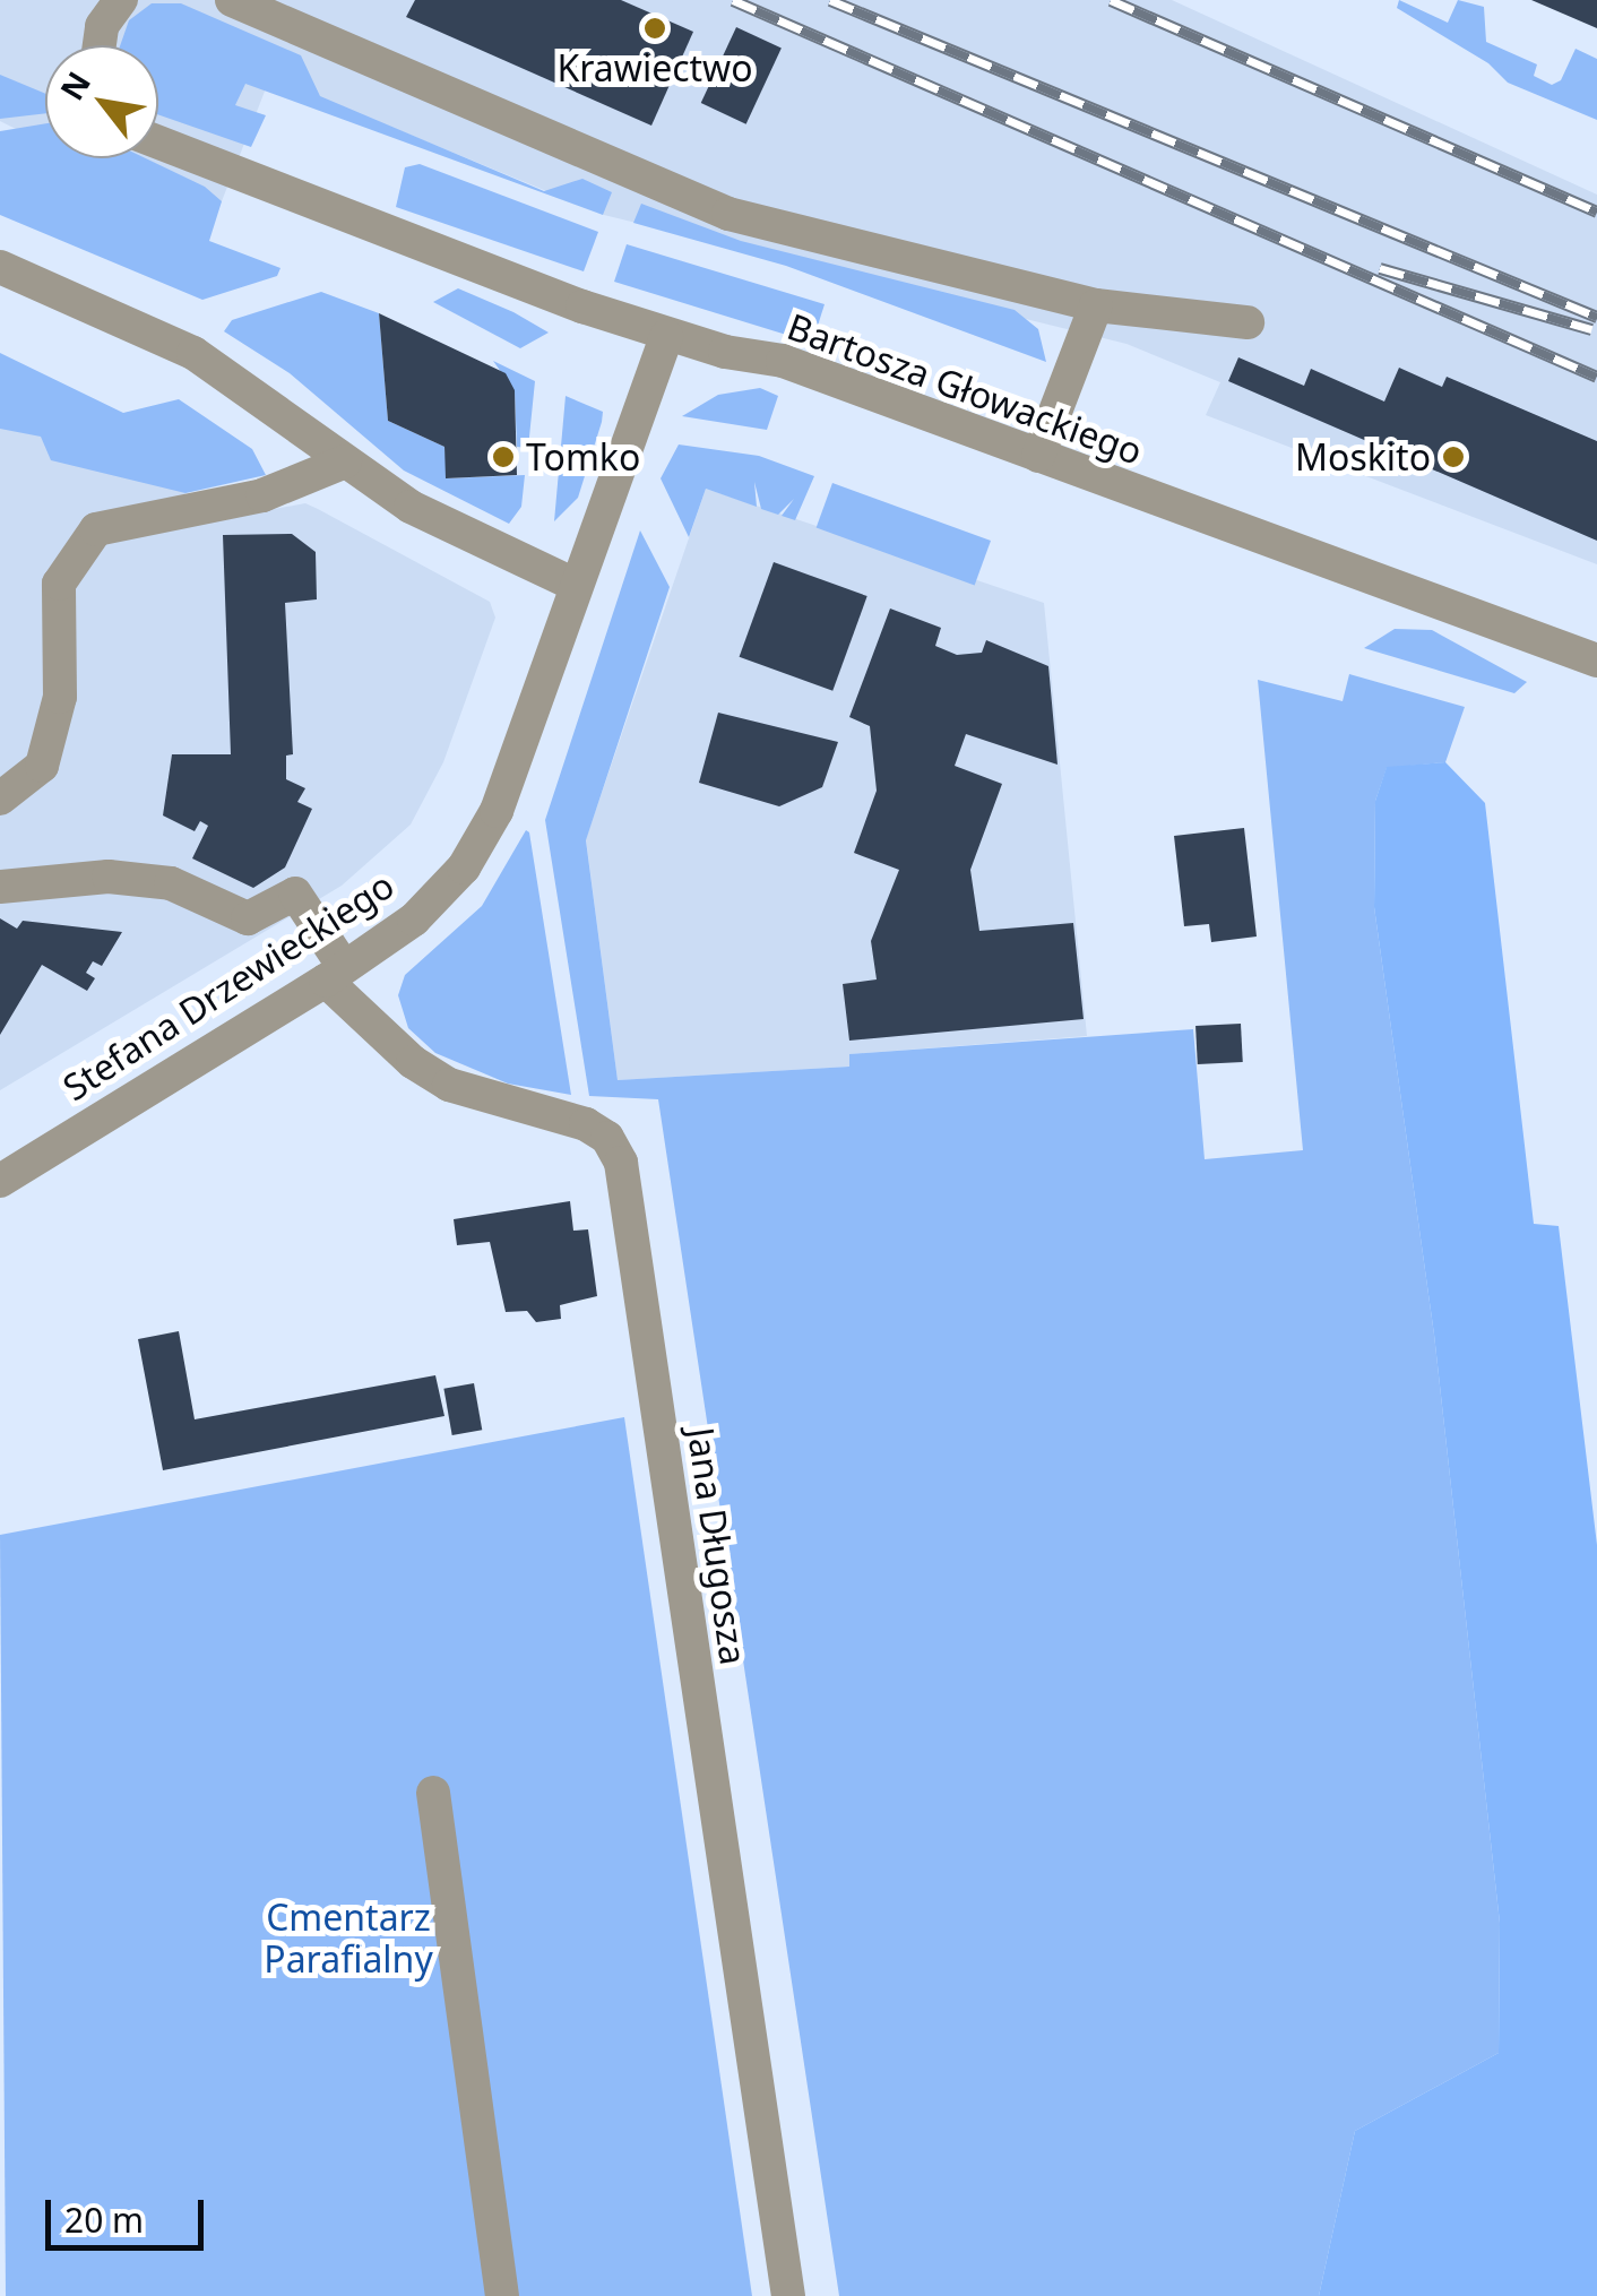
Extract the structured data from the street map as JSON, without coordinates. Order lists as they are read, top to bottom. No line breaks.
{"streets":{"street":["Bartosza Głowackiego","Stefana Drzewieckiego","Jana Długosza"]},"crossings":[["Bartosza Głowackiego","Stefana Drzewieckiego"],["Stefana Drzewieckiego","Jana Długosza"]],"parks":["Cmentarz Parafialny"],"places":["Krawiectwo","Tomko","Moskito"],"scale_bar":"20 m","north":"top left"}
